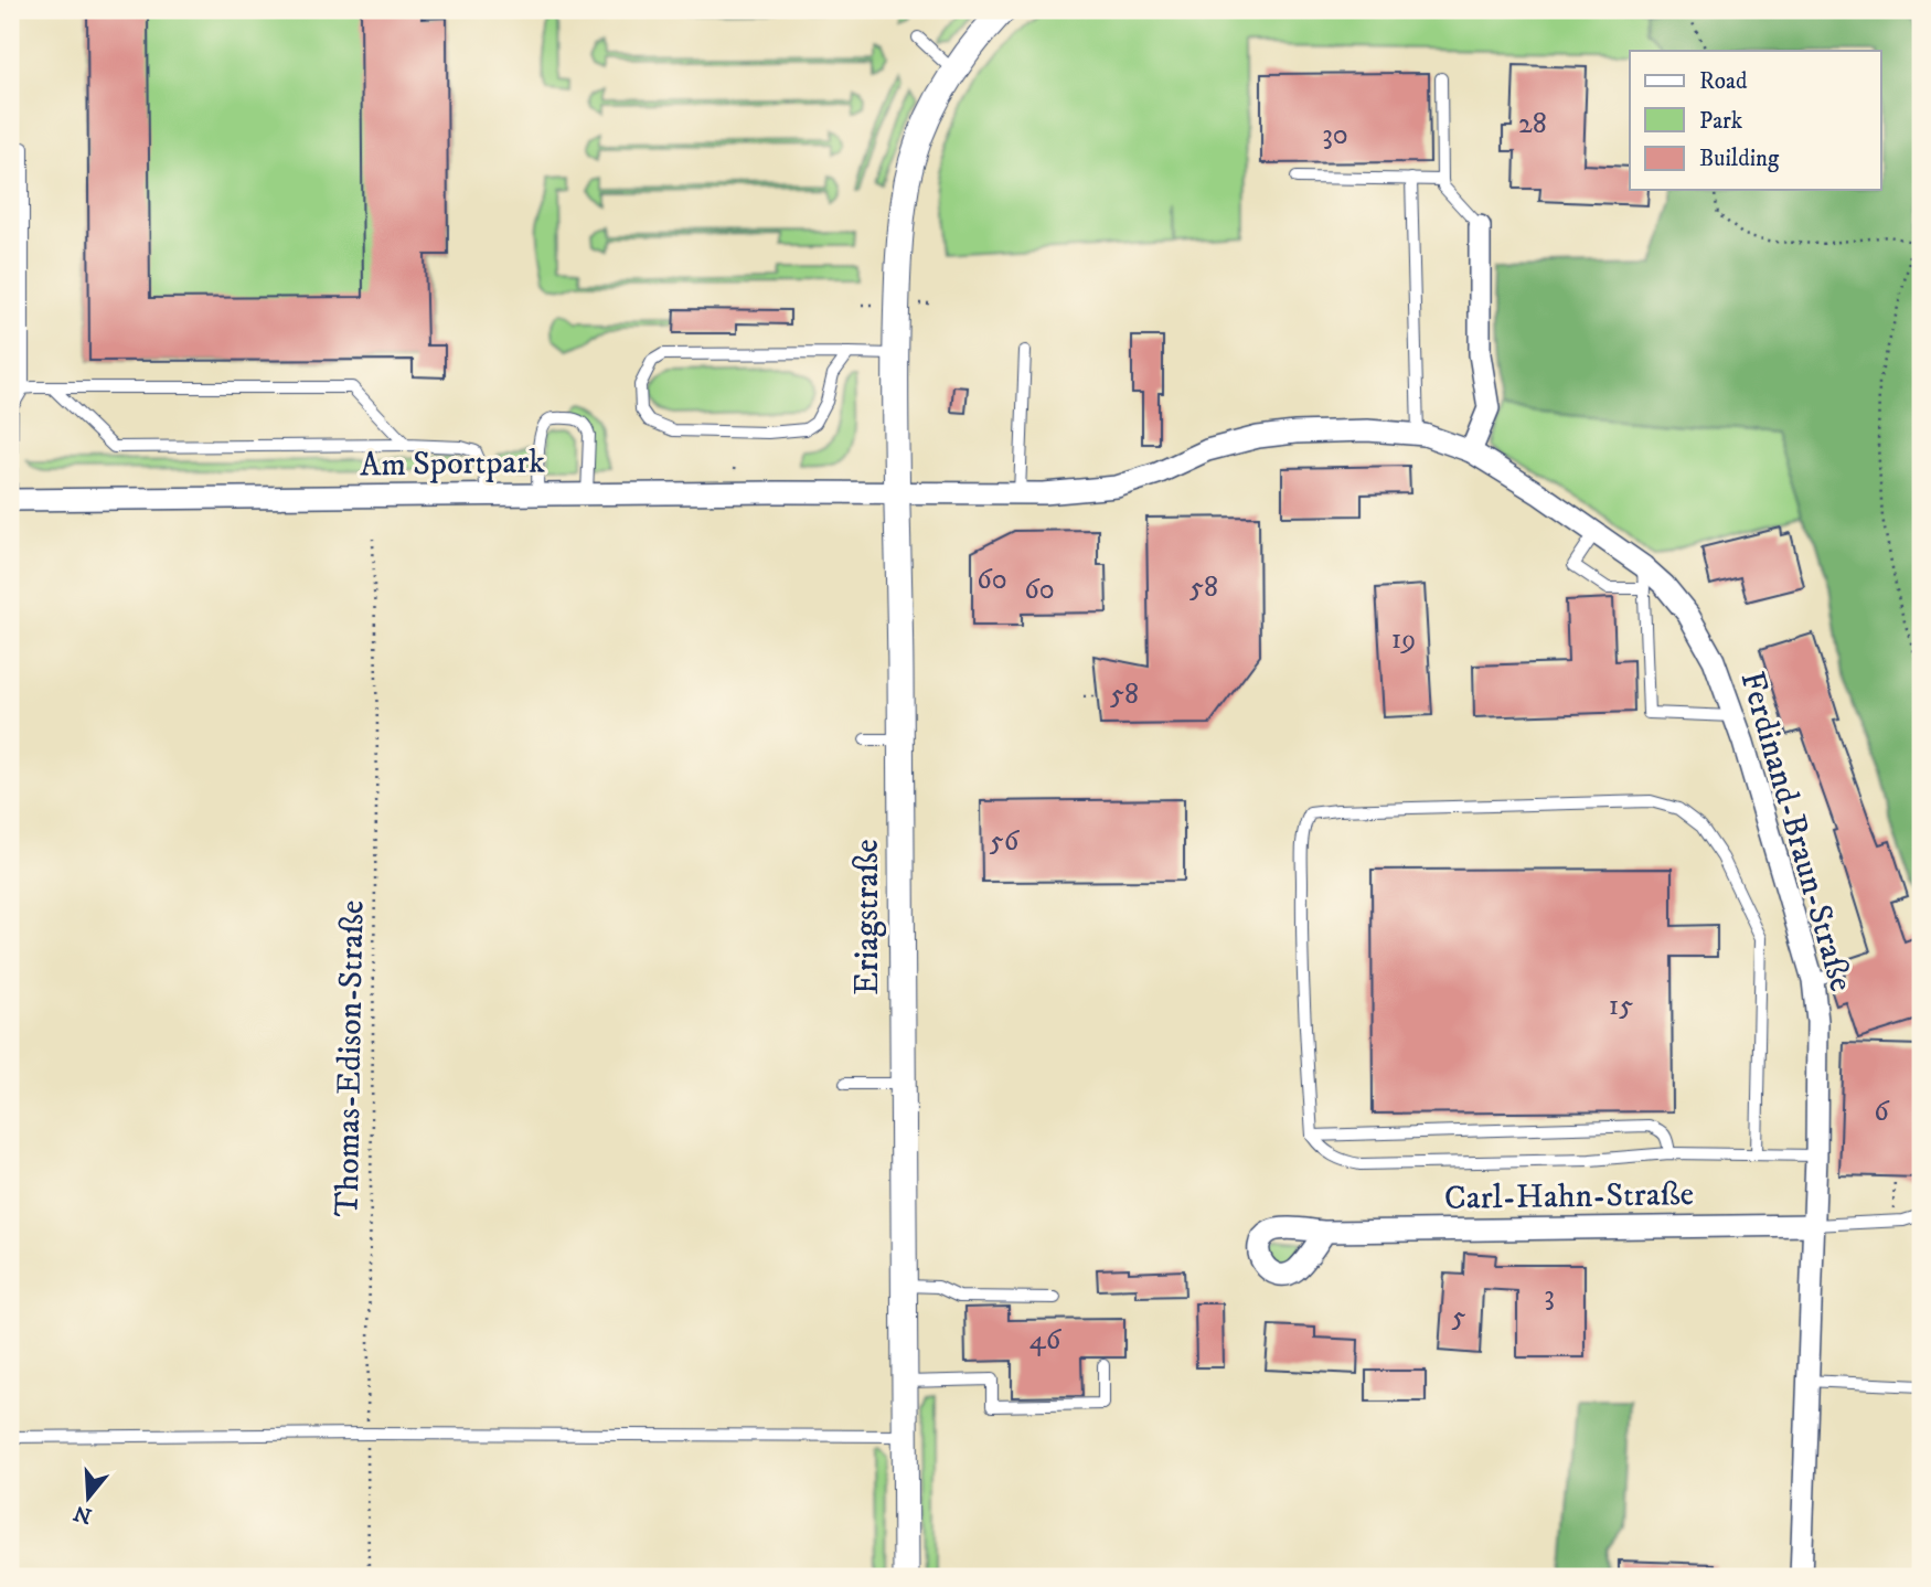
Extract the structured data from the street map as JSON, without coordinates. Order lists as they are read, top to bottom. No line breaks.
{"streets":{"street":["Am Sportpark","Ferdinand-Braun-Straße","Eriagstraße","Carl-Hahn-Straße"],"path":["Thomas-Edison-Straße"]},"crossings":[["Am Sportpark","Ferdinand-Braun-Straße"],["Am Sportpark","Eriagstraße"],["Ferdinand-Braun-Straße","Eriagstraße"],["Ferdinand-Braun-Straße","Carl-Hahn-Straße"]],"house_numbers":["28","30","60","58","60","19","58","56","15","6","3","5","46"],"legend":["Road","Park","Building"],"north":"bottom"}
